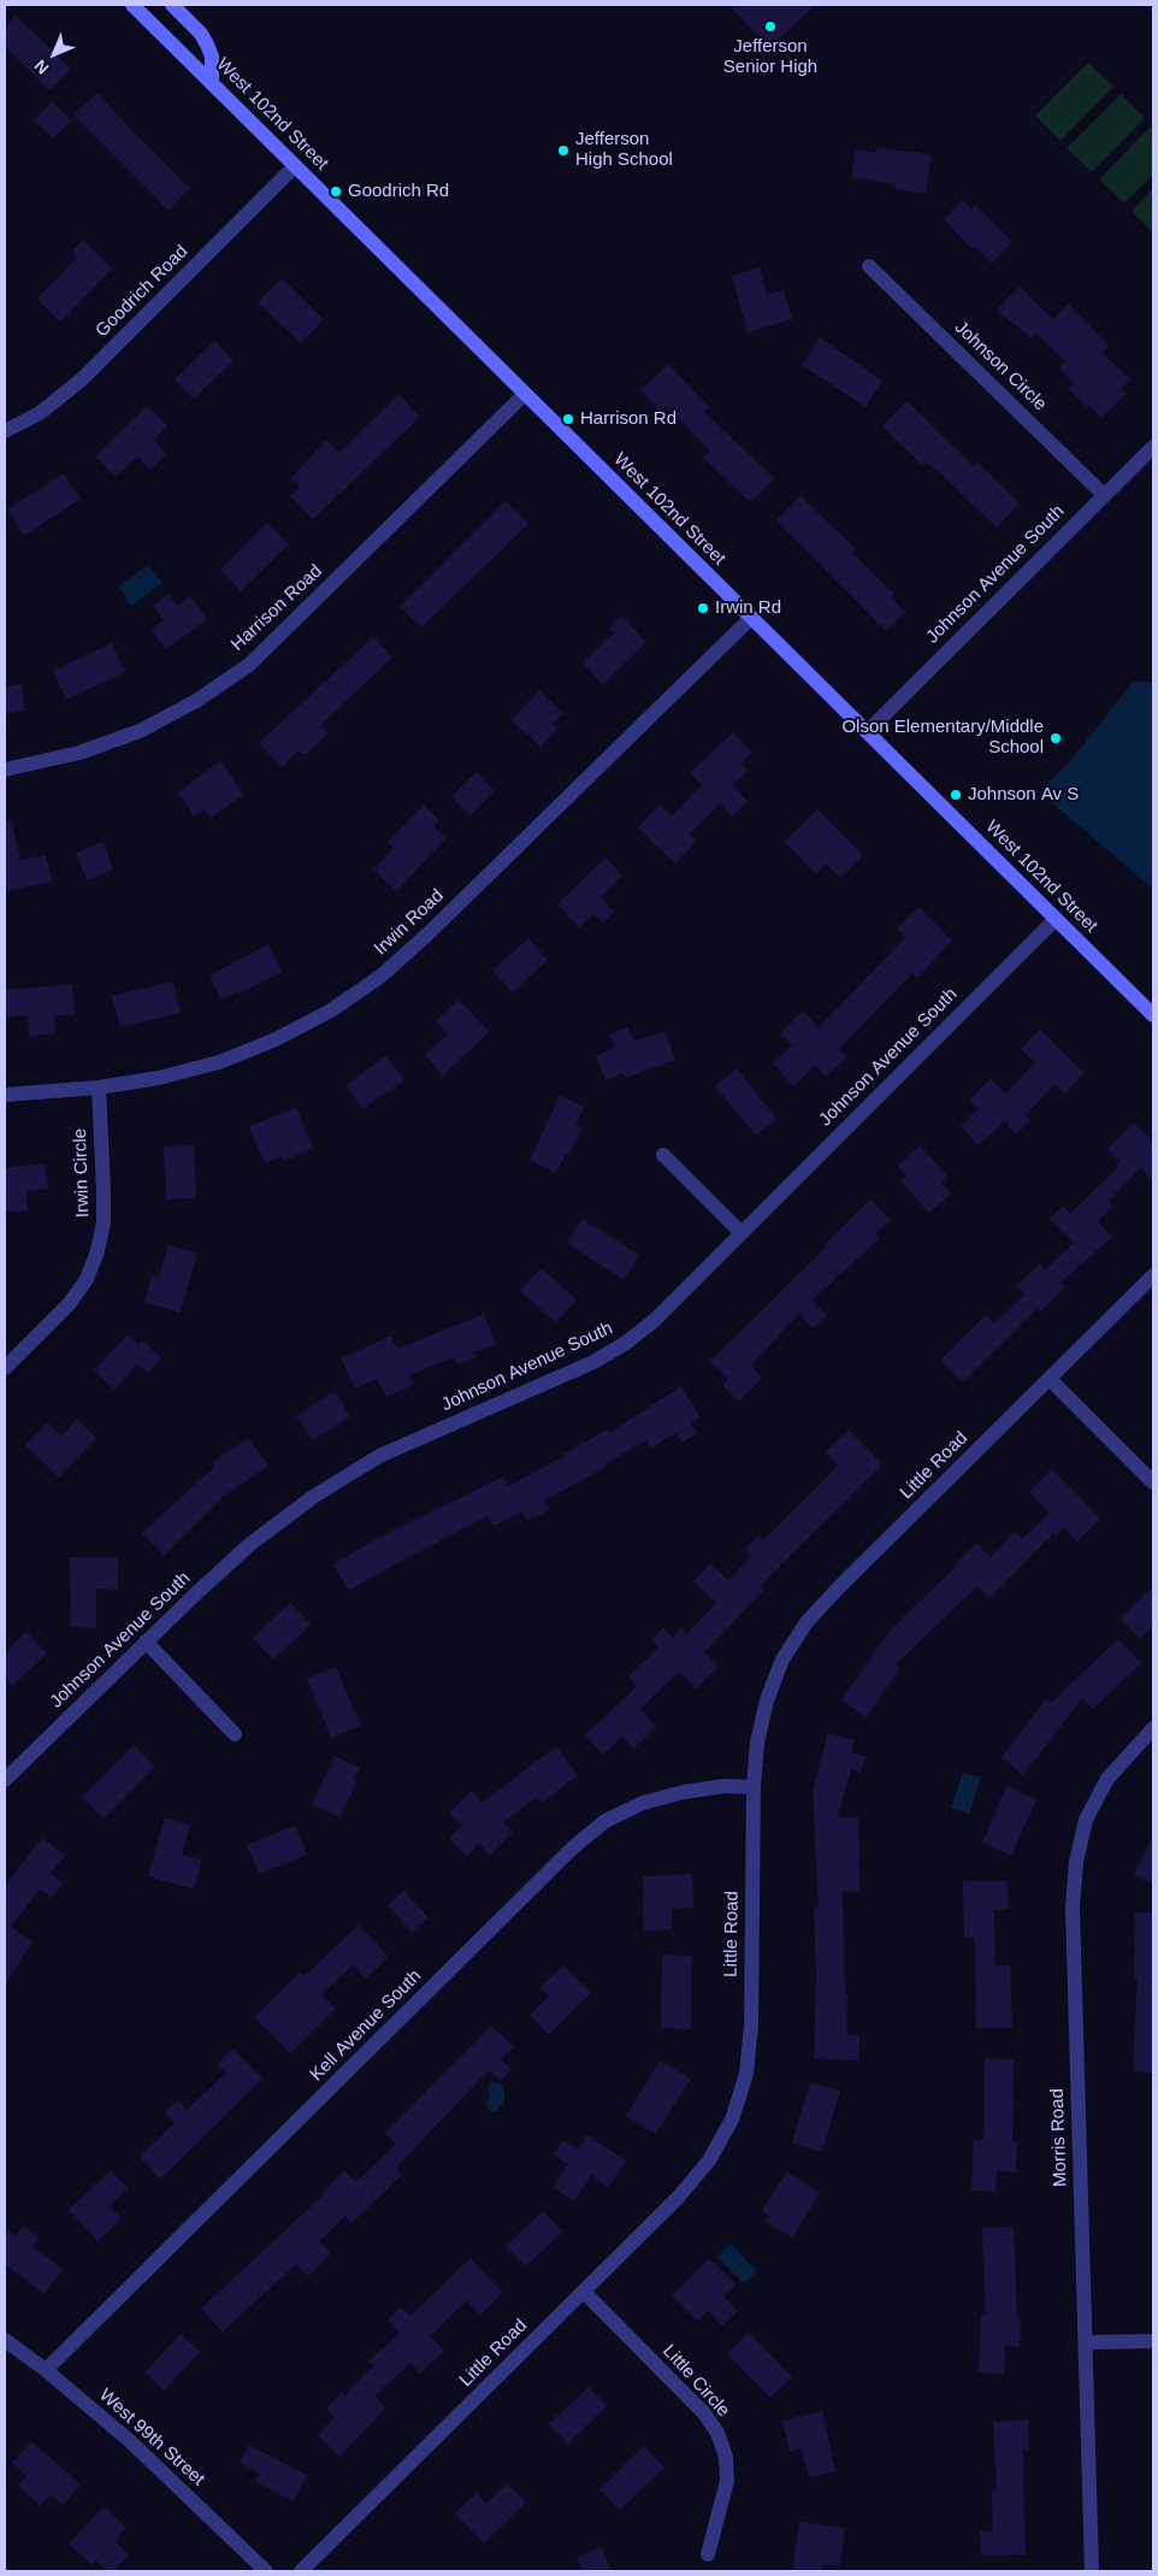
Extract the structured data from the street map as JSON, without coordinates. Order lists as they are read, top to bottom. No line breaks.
{"streets":{"street":["West 102nd Street","Goodrich Road","Johnson Circle","Johnson Avenue South","Harrison Road","Irwin Road","Irwin Circle","Little Road","Kell Avenue South","Morris Road","Little Circle","West 99th Street"]},"crossings":[["West 102nd Street","Goodrich Road"],["West 102nd Street","Johnson Avenue South"],["West 102nd Street","Harrison Road"],["West 102nd Street","Irwin Road"],["Johnson Circle","Johnson Avenue South"],["Irwin Road","Irwin Circle"],["Little Road","Kell Avenue South"],["Little Road","Little Circle"],["Kell Avenue South","West 99th Street"]],"places":["Jefferson Senior High","Jefferson High School","Goodrich Rd","Harrison Rd","Irwin Rd","Olson Elementary/Middle School","Johnson Av S"],"north":"bottom left"}
